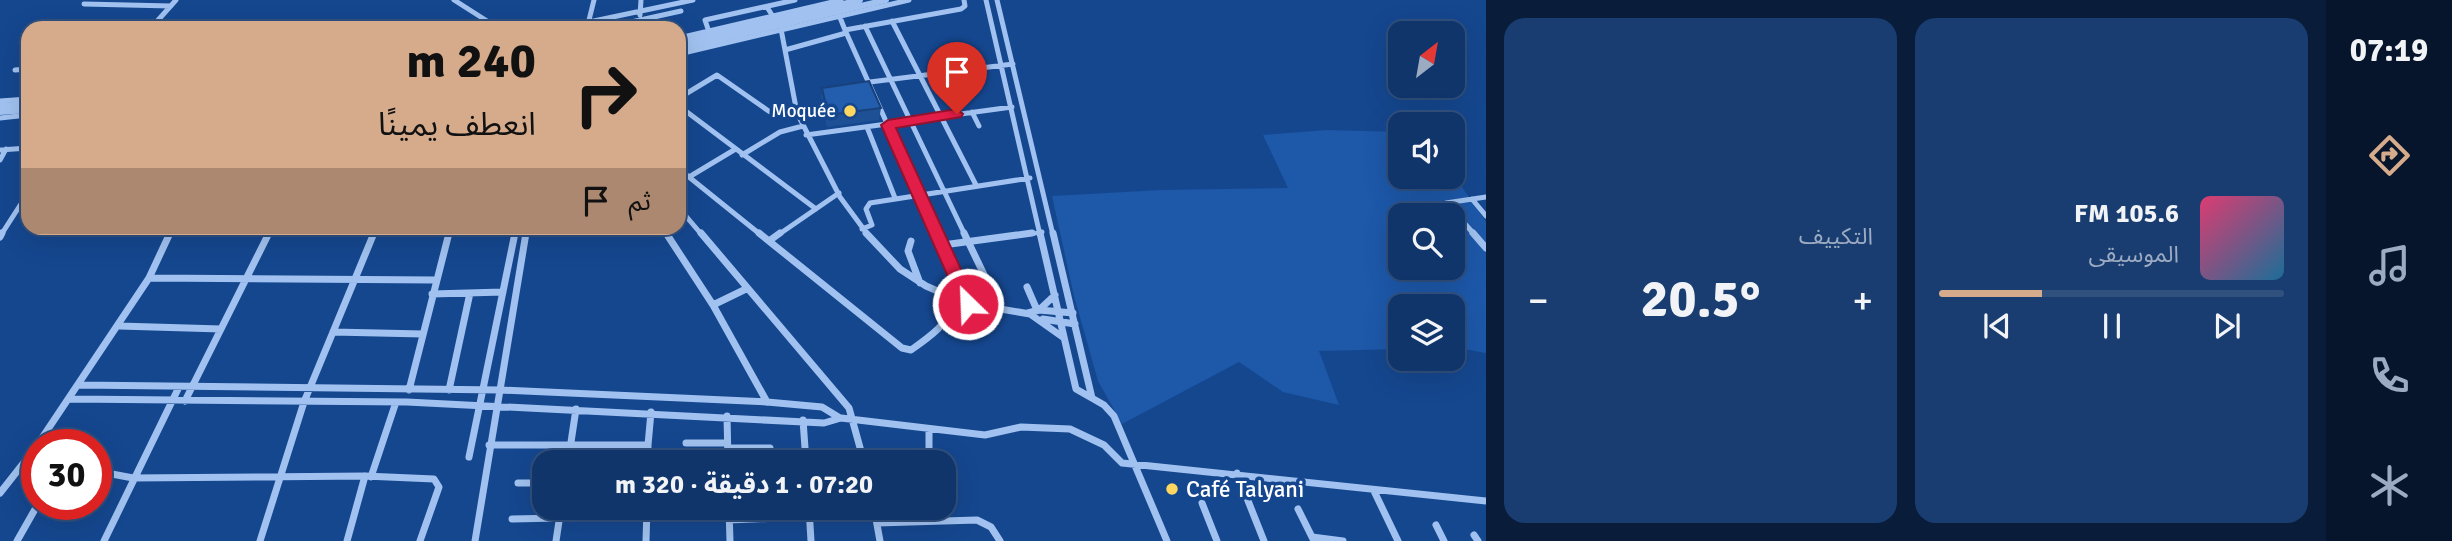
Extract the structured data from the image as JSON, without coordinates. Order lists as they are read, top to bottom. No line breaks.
{"places":["Moquée","Café Talyani"],"north":"top right","page":{"tabs":"07:19","tile":"التكييف","turn":["240 m","انعطف يمينًا"],"then":"ثم","song":["105.6 FM","الموسيقى"],"heat":["−","20.5°","+"],"limit":"30","trip":"07:20 · 1 دقيقة · 320 m"}}
